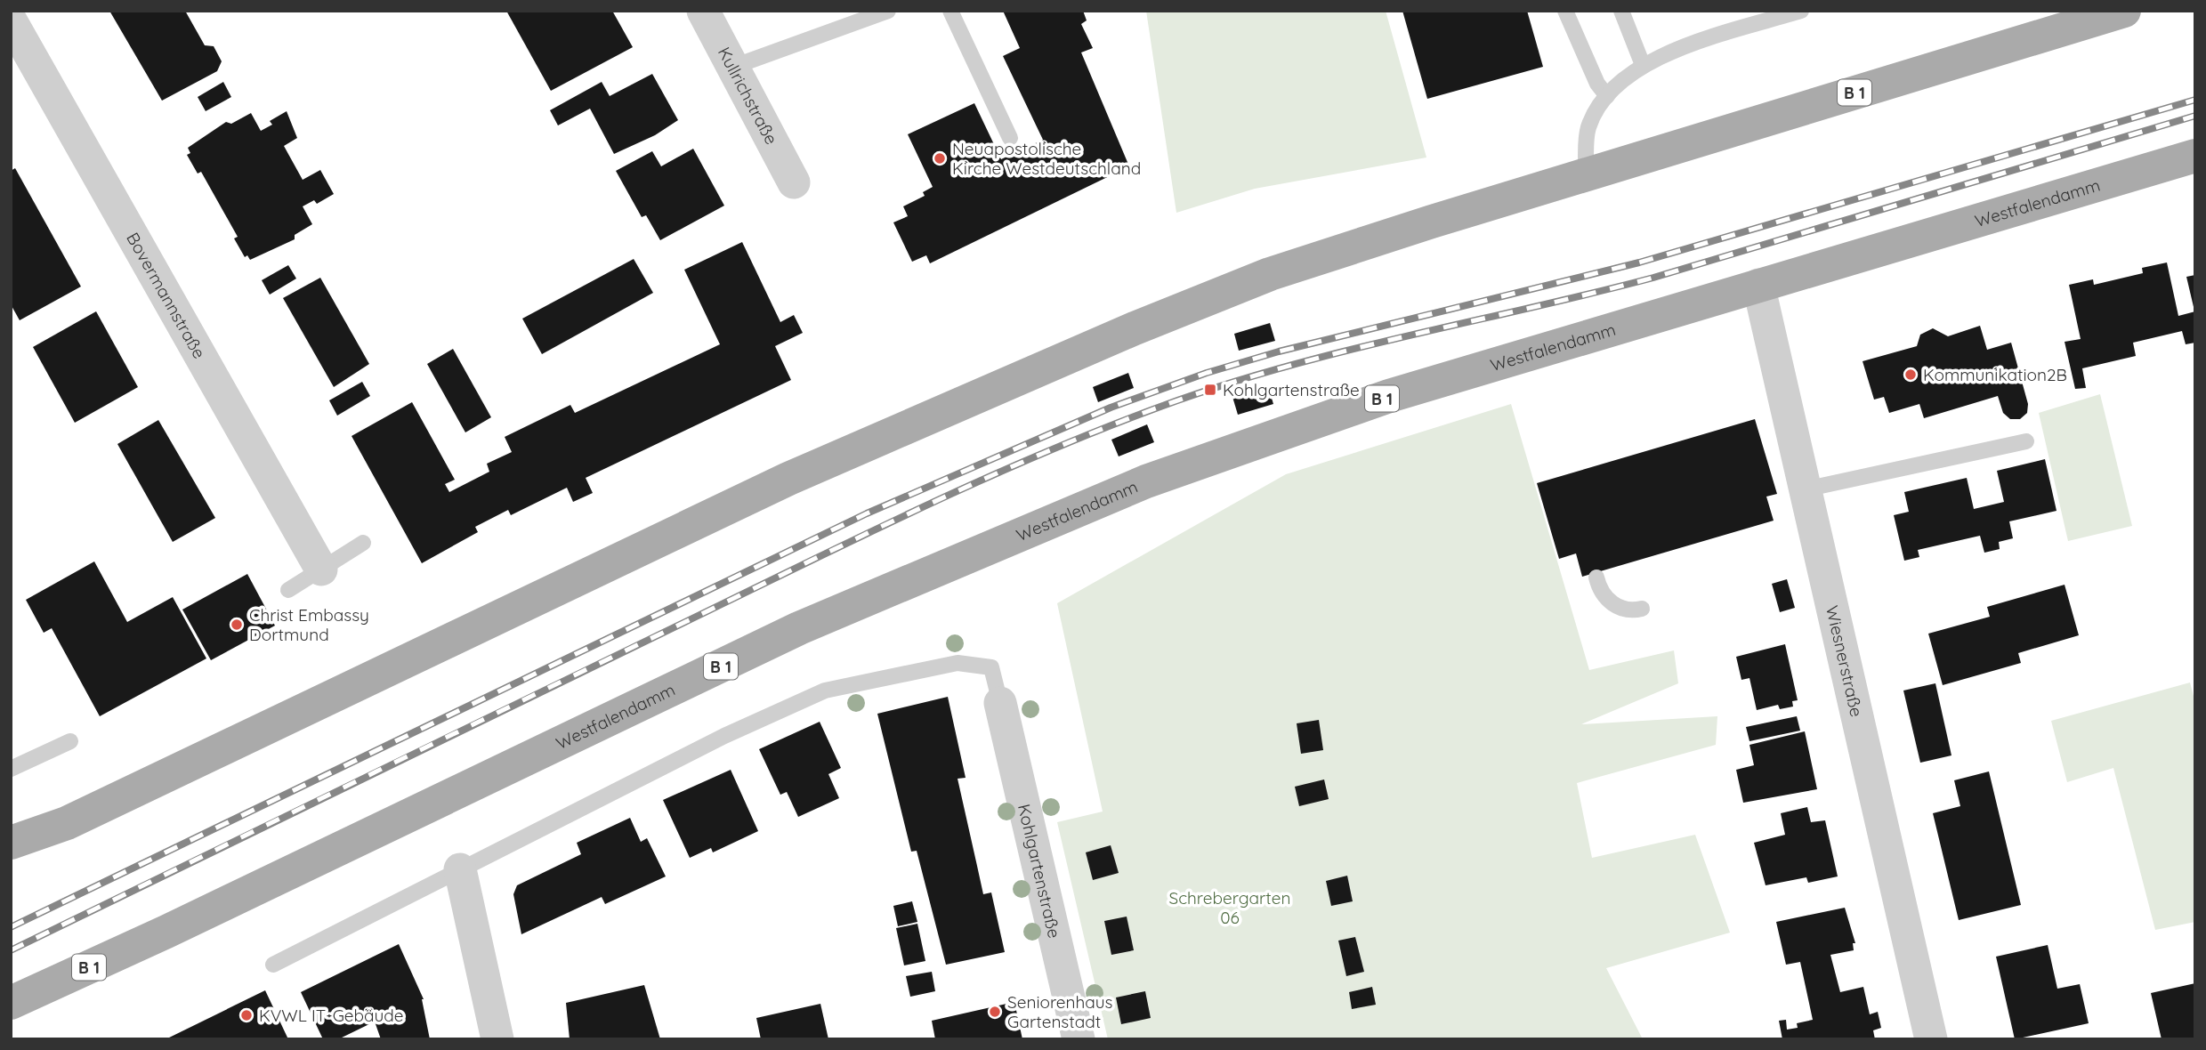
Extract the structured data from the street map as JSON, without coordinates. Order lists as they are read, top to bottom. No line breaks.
{"streets":{"main road":["B 1","Westfalendamm"],"street":["Kullrichstraße","Bovermannstraße","Wiesnerstraße","Kohlgartenstraße"]},"crossings":[["Westfalendamm","Wiesnerstraße"]],"parks":["Schrebergarten 06"],"places":{"other":["Neuapostolische Kirche Westdeutschland","Kommunikation2B","Christ Embassy Dortmund","Seniorenhaus Gartenstadt","KVWL IT-Gebäude"],"transit":["Kohlgartenstraße"]}}
